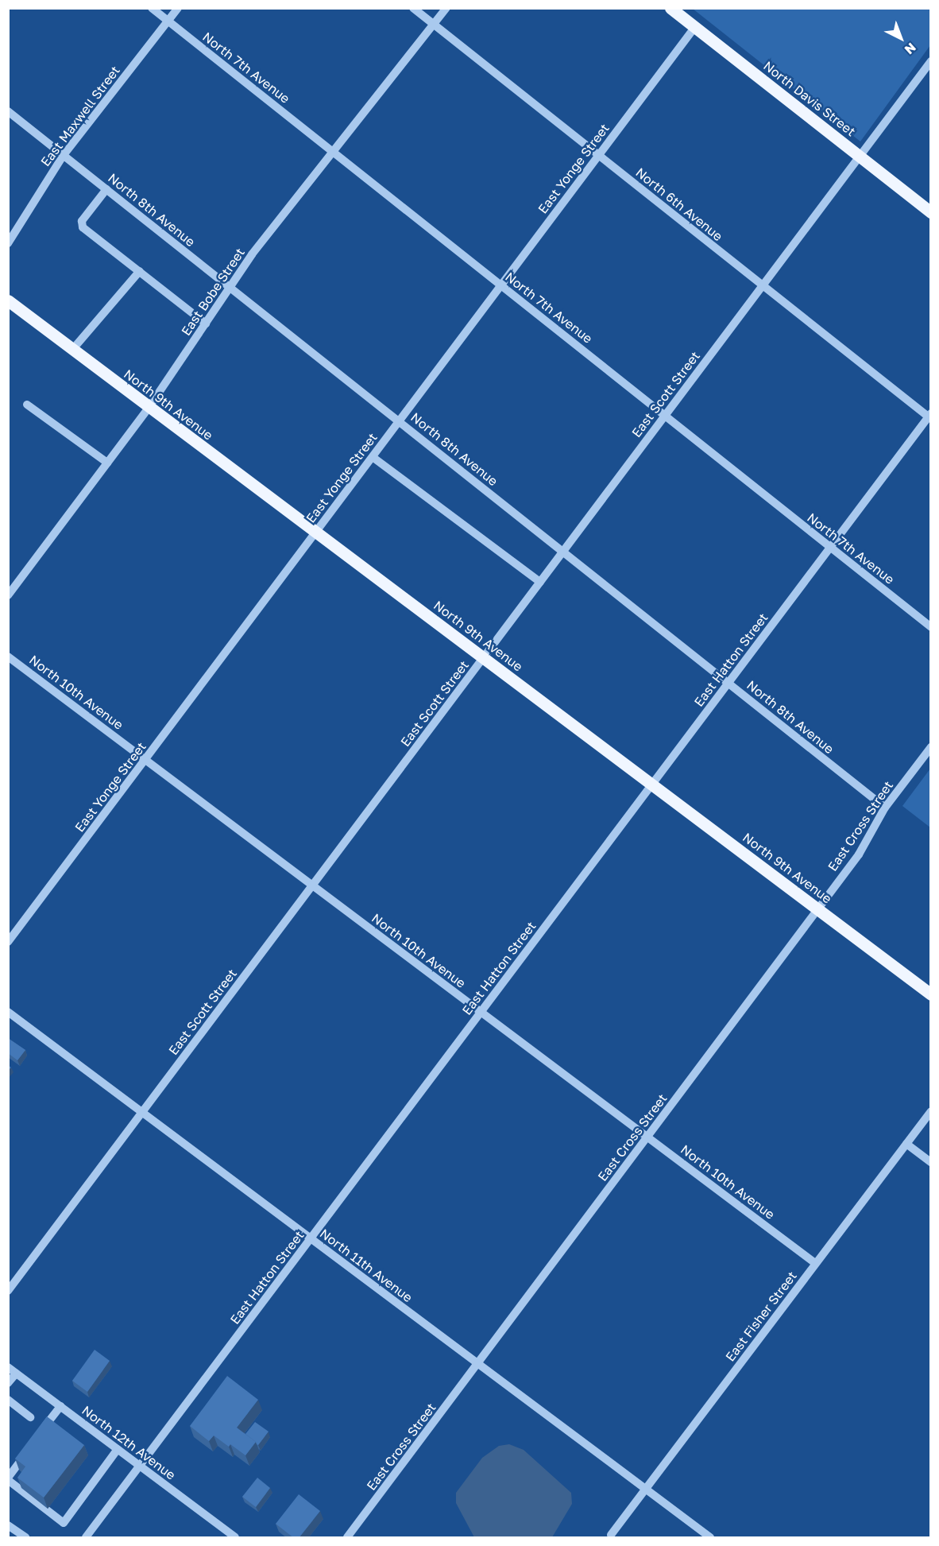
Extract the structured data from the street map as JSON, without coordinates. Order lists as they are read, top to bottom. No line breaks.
{"streets":{"main road":["North Davis Street","North 9th Avenue"],"street":["North 7th Avenue","East Maxwell Street","East Yonge Street","North 6th Avenue","North 8th Avenue","East Bobe Street","East Scott Street","East Hatton Street","North 10th Avenue","East Cross Street","North 11th Avenue","East Fisher Street","North 12th Avenue"]},"crossings":[["North 7th Avenue","East Maxwell Street"],["North 7th Avenue","East Yonge Street"],["North 7th Avenue","East Bobe Street"],["North 7th Avenue","East Scott Street"],["North 7th Avenue","East Hatton Street"],["North Davis Street","East Yonge Street"],["North Davis Street","East Scott Street"],["East Maxwell Street","North 8th Avenue"],["East Yonge Street","North 6th Avenue"],["East Yonge Street","North 8th Avenue"],["East Yonge Street","North 9th Avenue"],["East Yonge Street","North 10th Avenue"],["North 6th Avenue","East Bobe Street"],["North 6th Avenue","East Scott Street"],["North 6th Avenue","East Hatton Street"],["North 8th Avenue","East Bobe Street"],["North 8th Avenue","East Scott Street"],["North 8th Avenue","East Hatton Street"],["North 8th Avenue","East Cross Street"],["East Bobe Street","North 9th Avenue"],["East Scott Street","North 9th Avenue"],["East Scott Street","North 10th Avenue"],["East Scott Street","North 11th Avenue"],["North 9th Avenue","East Hatton Street"],["North 9th Avenue","East Cross Street"],["East Hatton Street","North 10th Avenue"],["East Hatton Street","North 11th Avenue"],["East Hatton Street","North 12th Avenue"],["North 10th Avenue","East Cross Street"],["North 10th Avenue","East Fisher Street"],["East Cross Street","North 11th Avenue"],["North 11th Avenue","East Fisher Street"]],"north":"bottom right"}
